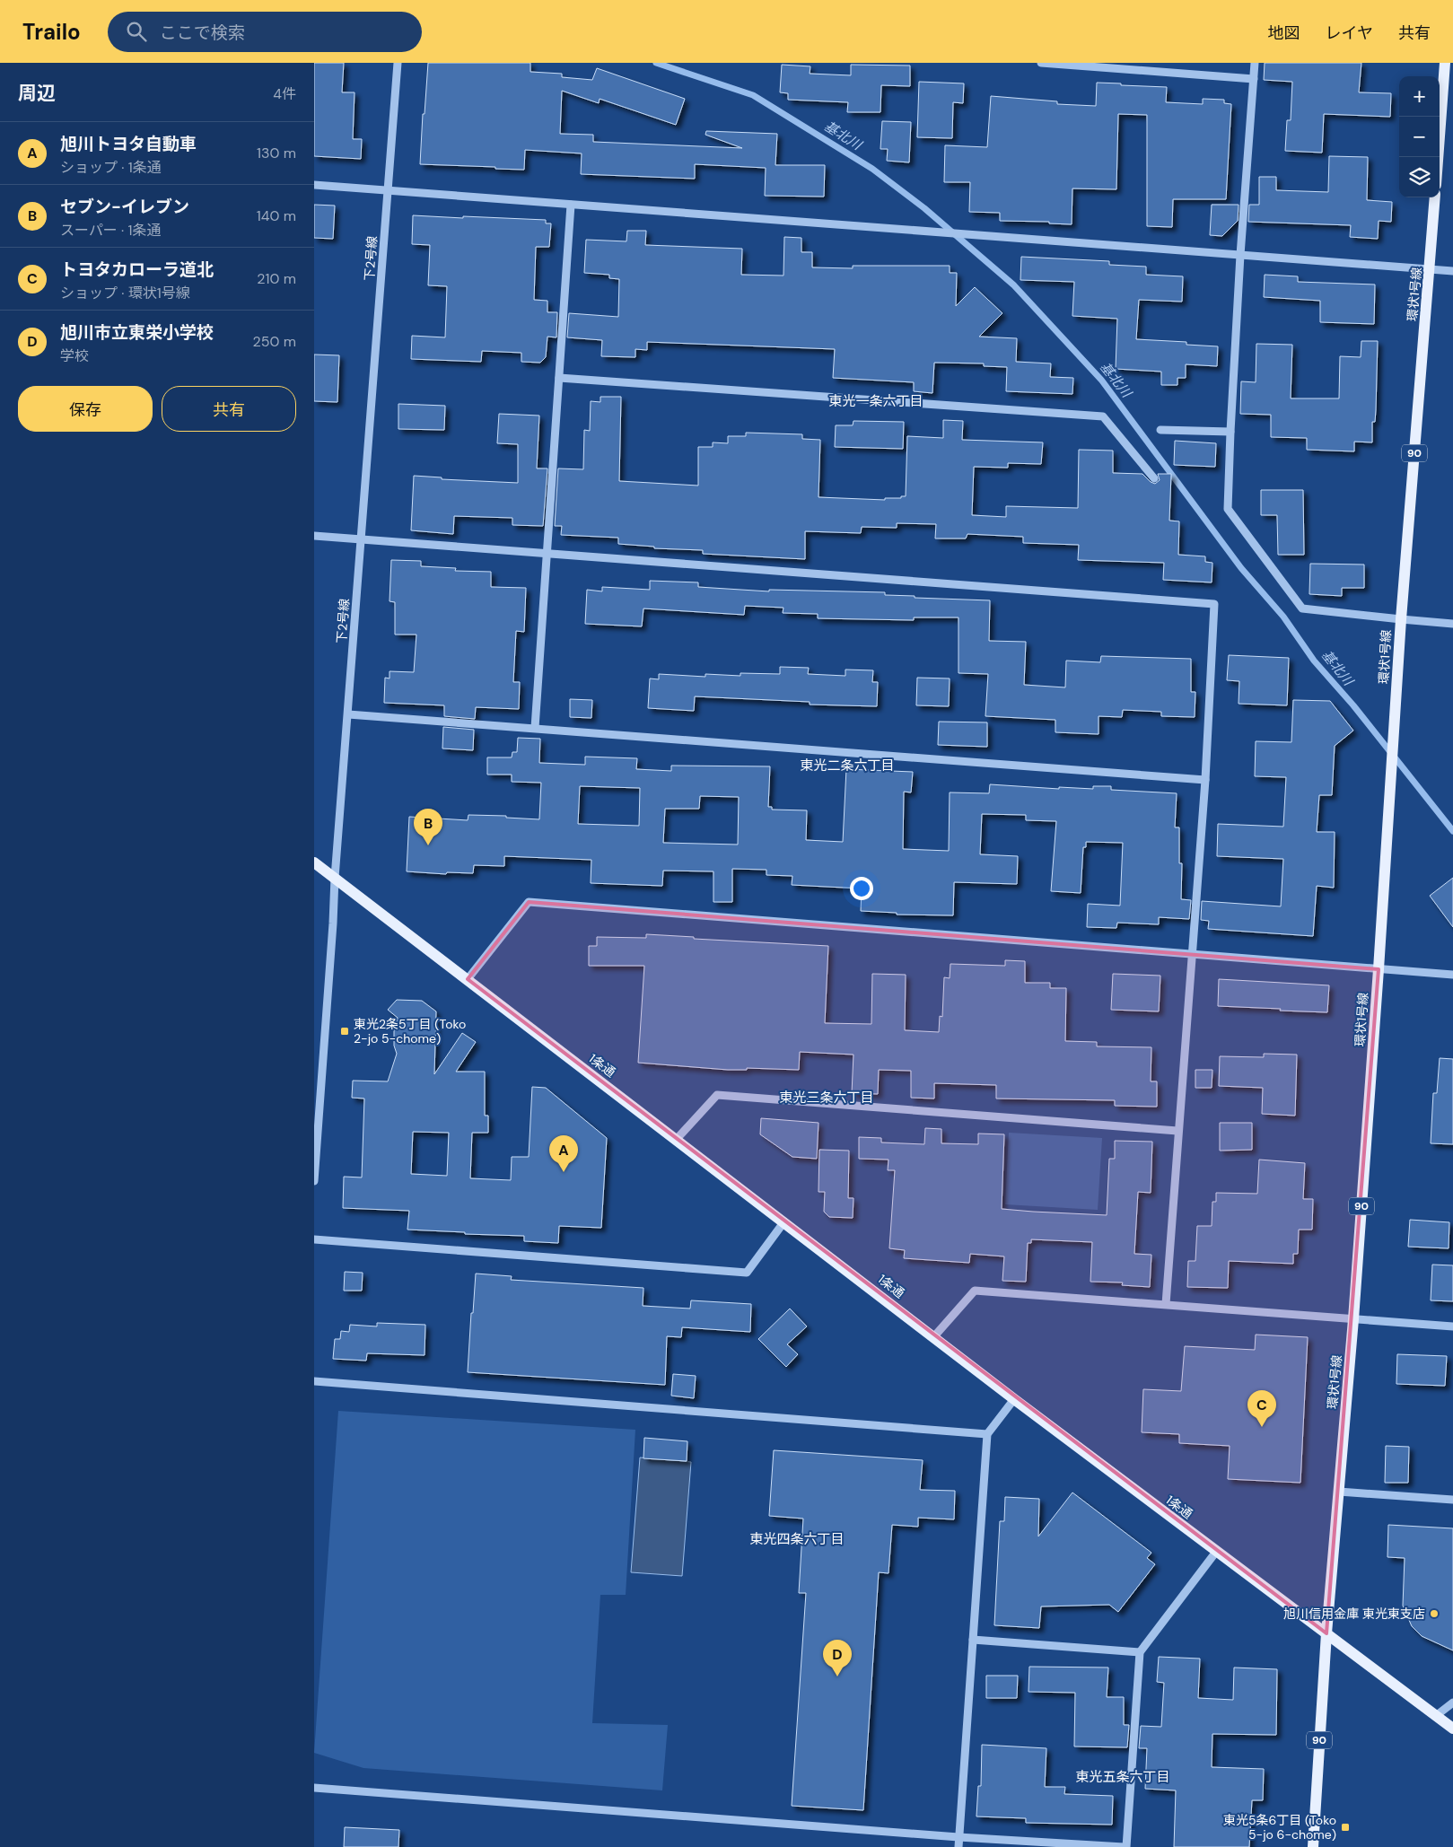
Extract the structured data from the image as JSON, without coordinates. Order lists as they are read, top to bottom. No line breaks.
{"streets":{"main road":["環状1号線","90","1条通"],"street":["下2号線"]},"crossings":[["下2号線","1条通"],["環状1号線","1条通"]],"districts":["東光一条六丁目","東光二条六丁目","東光三条六丁目","東光四条六丁目","東光五条六丁目"],"water":["基北川"],"places":{"transit":["東光2条5丁目 (Toko 2-jo 5-chome)","東光5条6丁目 (Toko 5-jo 6-chome)"],"other":["旭川信用金庫 東光東支店"]},"page":{"header":"Trailo","search":"ここで検索","nav":["地図","レイヤ","共有"],"heading":["周辺","4件"],"map_buttons":["+","−"],"list":[{"mark":"A","name":"旭川トヨタ自動車","note":"ショップ · 1条通","value":"130 m"},{"mark":"B","name":"セブン-イレブン","note":"スーパー · 1条通","value":"140 m"},{"mark":"C","name":"トヨタカローラ道北","note":"ショップ · 環状1号線","value":"210 m"},{"mark":"D","name":"旭川市立東栄小学校","note":"学校","value":"250 m"}],"buttons":["保存","共有"],"pins":["B","A","C","D"]}}
